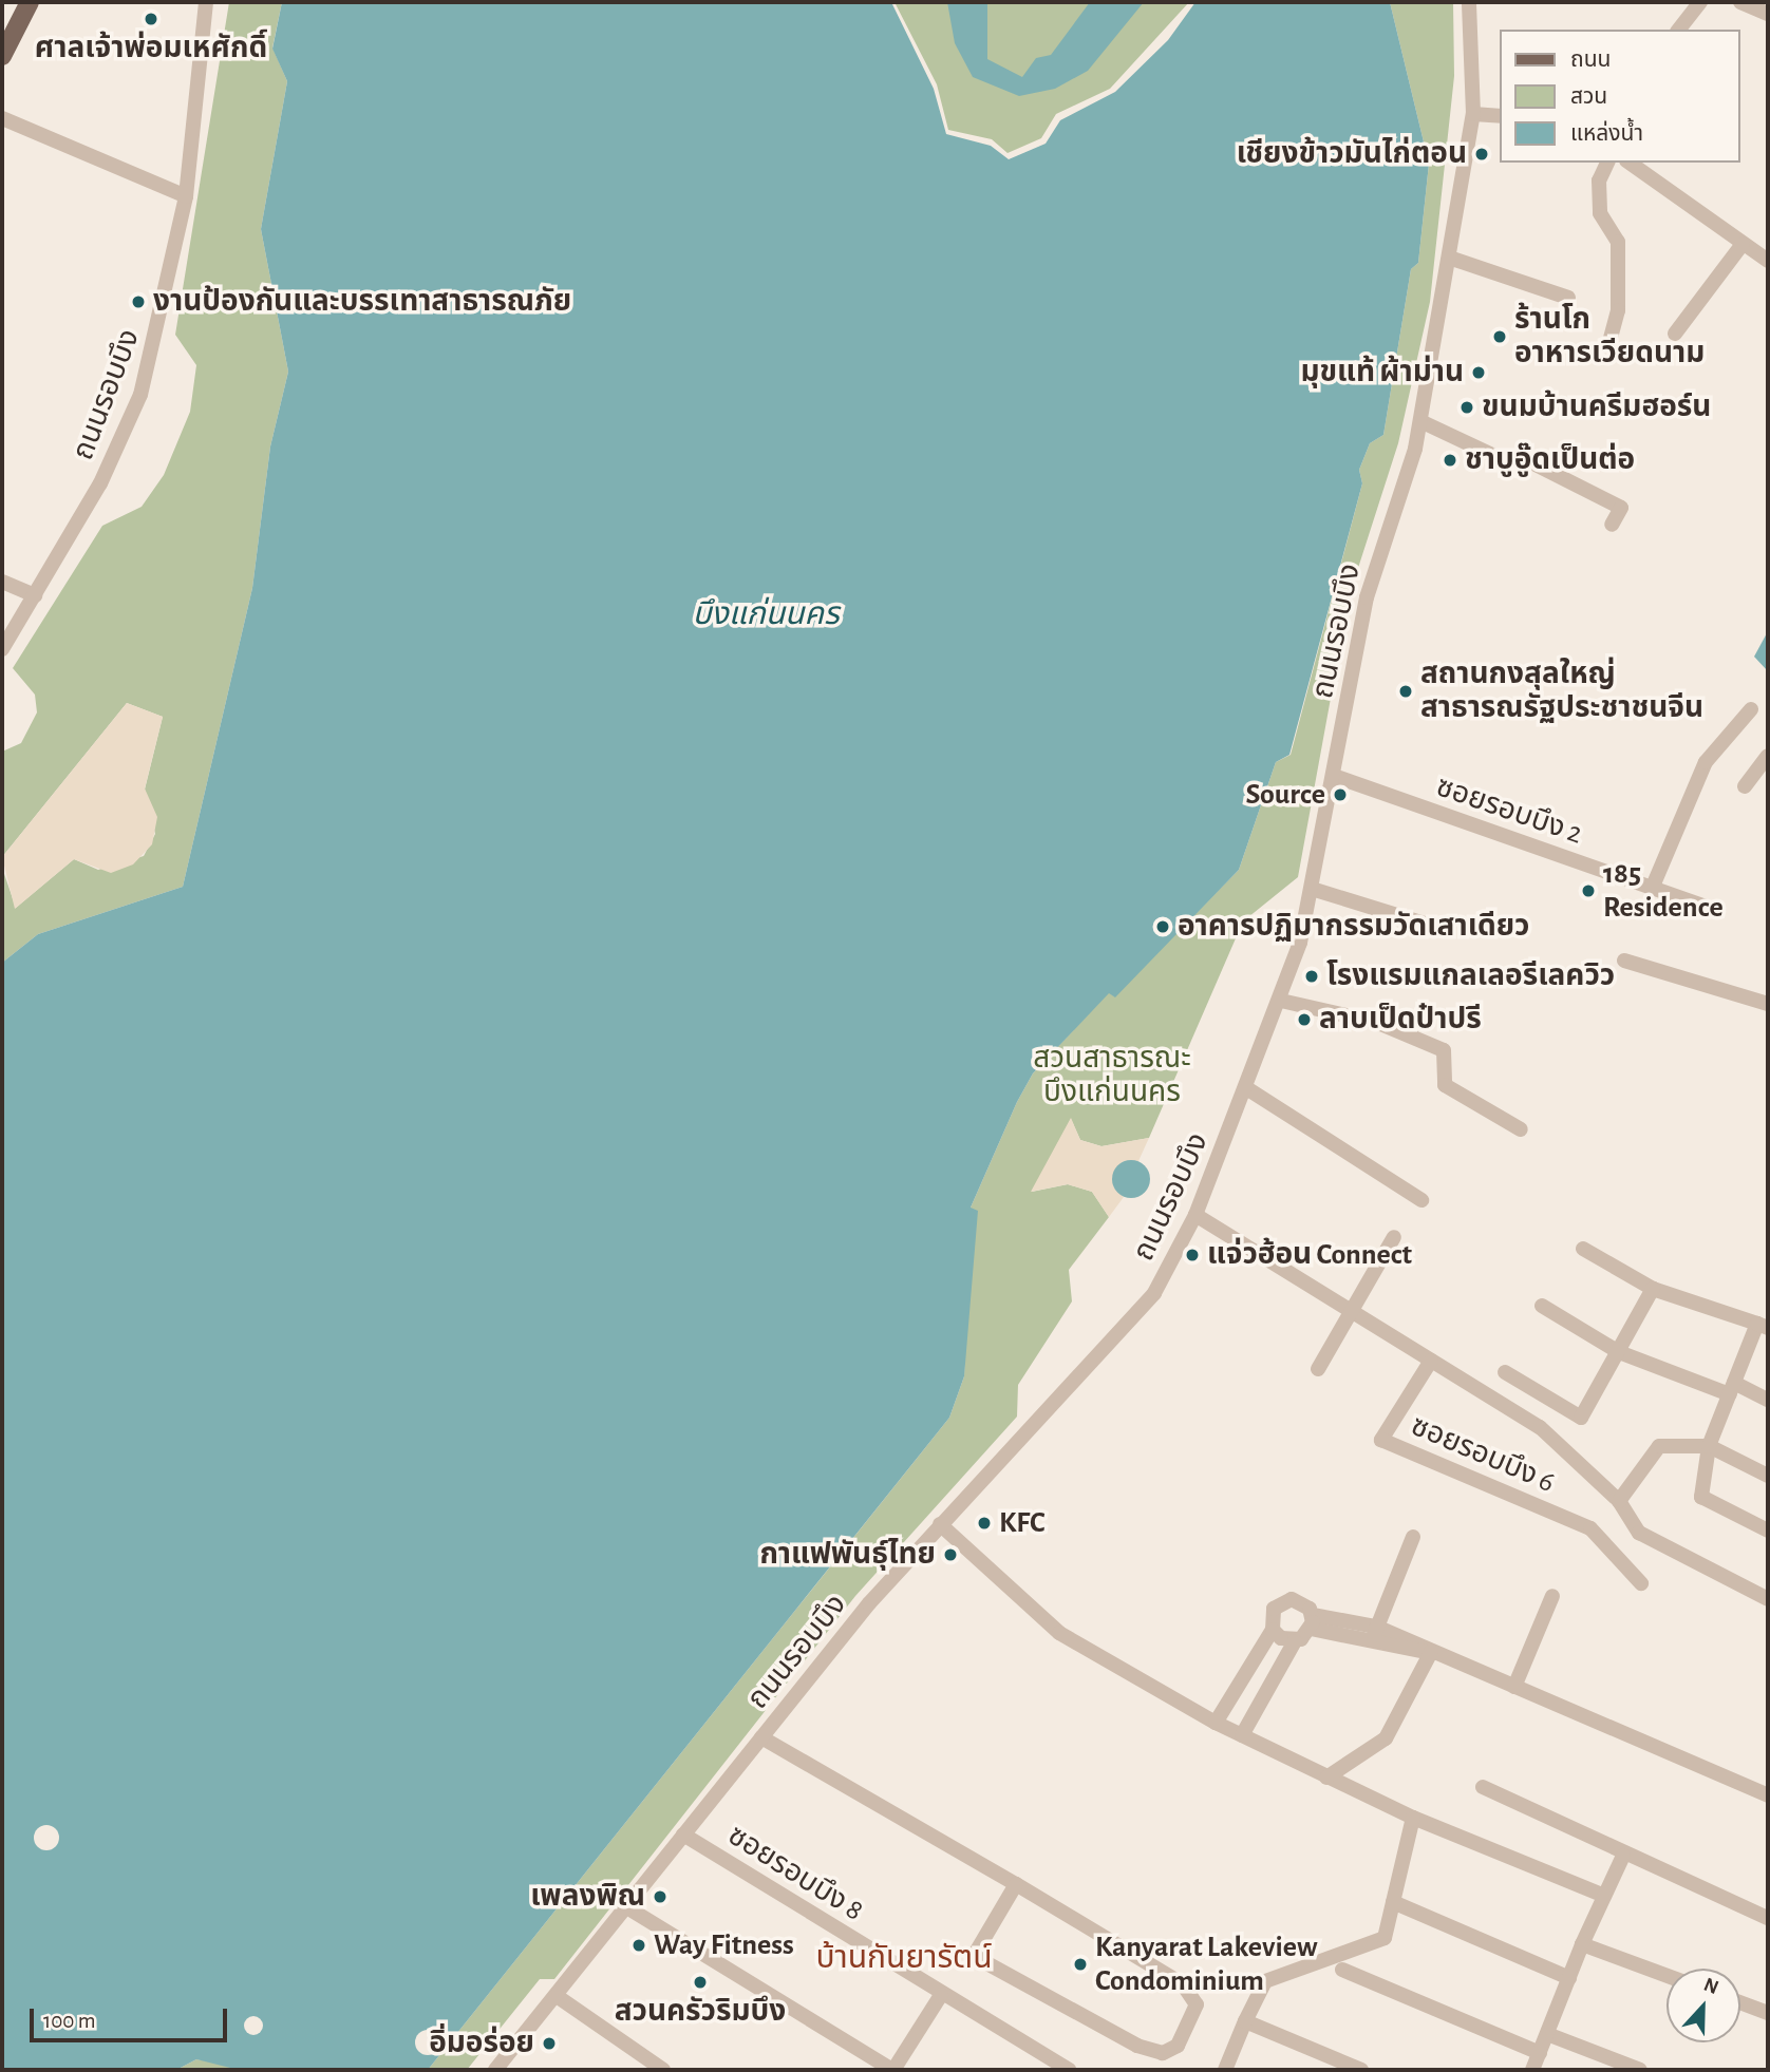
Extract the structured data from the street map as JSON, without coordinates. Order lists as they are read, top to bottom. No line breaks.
{"streets":{"street":["ถนนรอบบึง","ซอยรอบบึง 2","ซอยรอบบึง 6","ซอยรอบบึง 8"]},"crossings":[["ถนนรอบบึง","ซอยรอบบึง 2"],["ถนนรอบบึง","ซอยรอบบึง 8"]],"districts":["บ้านกันยารัตน์"],"water":["บึงแก่นนคร"],"parks":["สวนสาธารณะ บึงแก่นนคร"],"places":["ศาลเจ้าพ่อมเหศักดิ์","เชียงข้าวมันไก่ตอน","งานป้องกันและบรรเทาสาธารณภัย","ร้านโก อาหารเวียดนาม","มุขแท้ ผ้าม่าน","ขนมบ้านครีมฮอร์น","ชาบูอู๊ดเป็นต่อ","สถานกงสุลใหญ่ สาธารณรัฐประชาชนจีน","Source","185 Residence","อาคารปฏิมากรรมวัดเสาเดียว","โรงแรมแกลเลอรีเลควิว","ลาบเป็ดป๋าปรี","แจ่วฮ้อน Connect","KFC","กาแฟพันธุ์ไทย","เพลงพิณ","Way Fitness","Kanyarat Lakeview Condominium","สวนครัวริมบึง","อิ่มอร่อย"],"legend":["ถนน","สวน","แหล่งน้ำ"],"scale_bar":"100 m","north":"top"}
